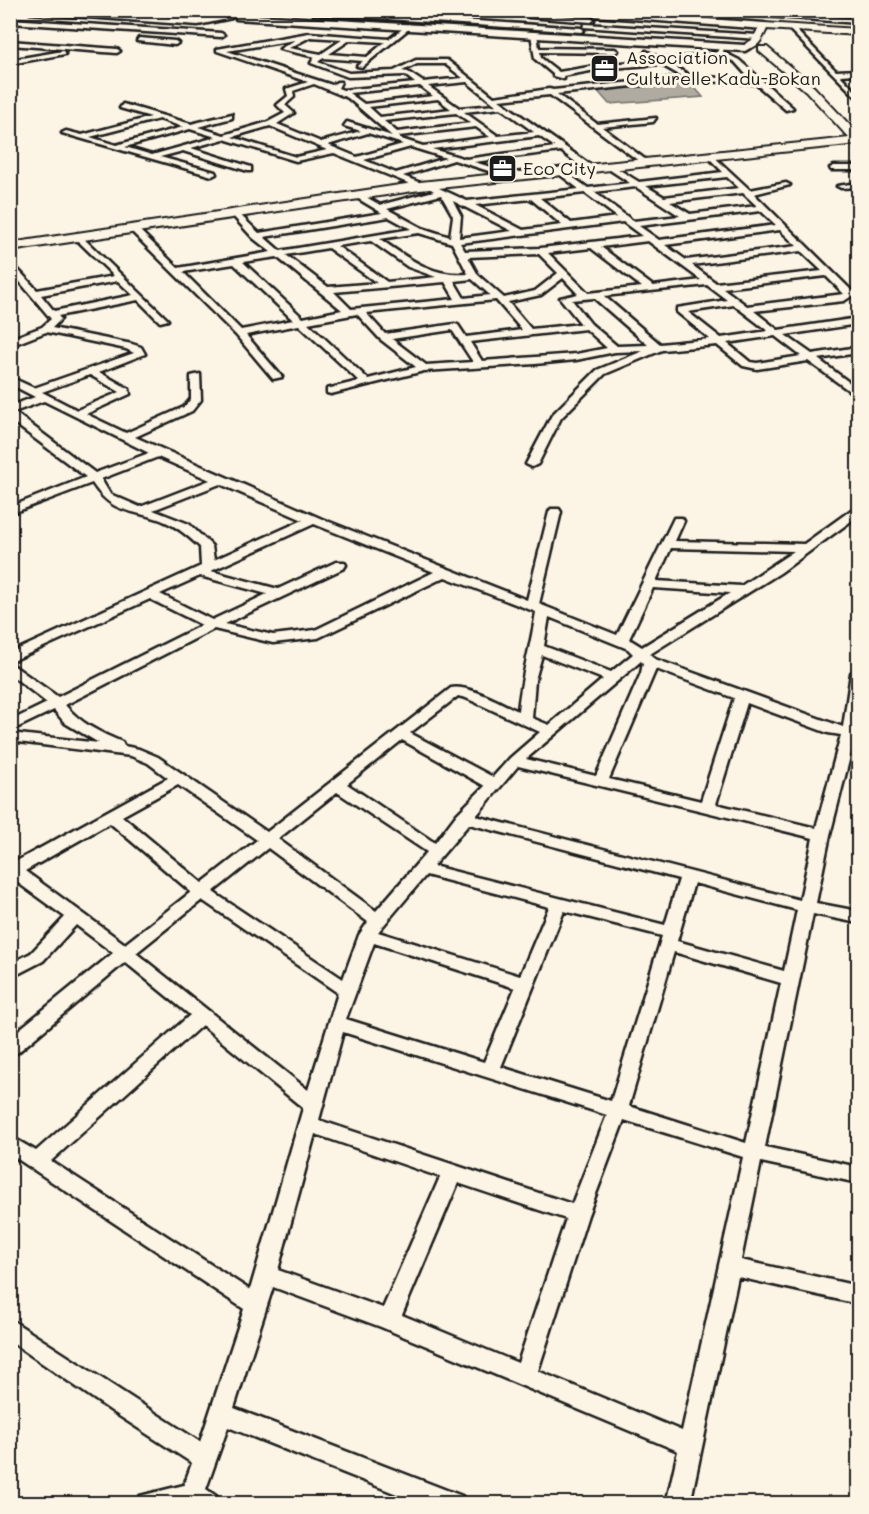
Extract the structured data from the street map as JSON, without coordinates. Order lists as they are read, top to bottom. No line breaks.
{"places":{"office":["Association Culturelle Kadu-Bokan","Eco City"]}}
